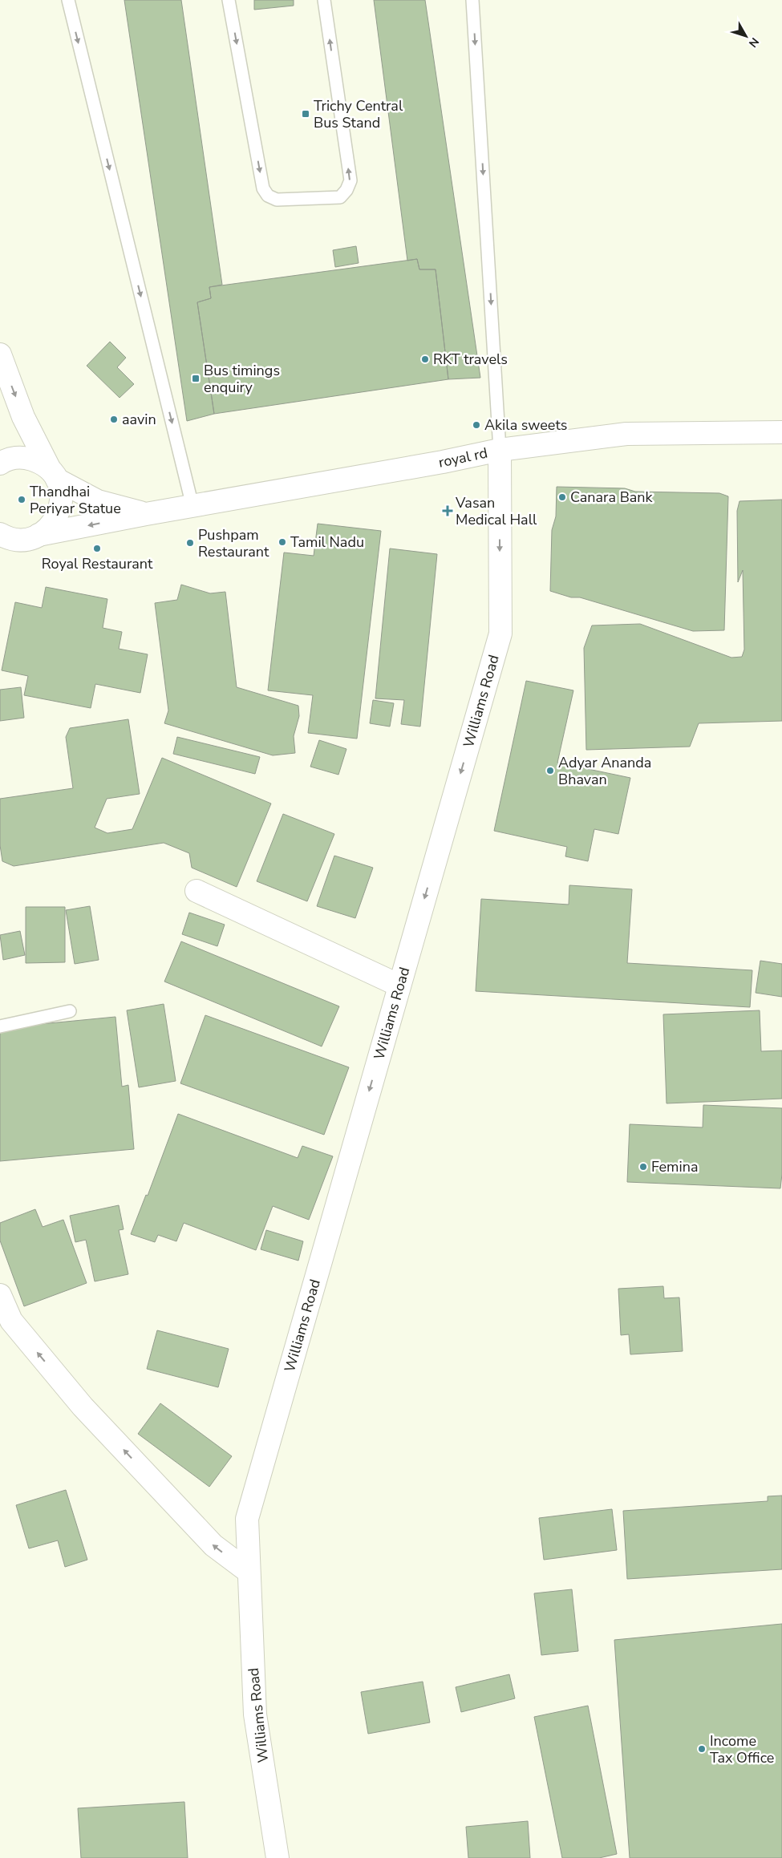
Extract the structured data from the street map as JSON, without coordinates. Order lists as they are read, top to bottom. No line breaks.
{"streets":{"street":["royal rd","Williams Road"]},"crossings":[["royal rd","Williams Road"]],"one_way":["Williams Road"],"places":{"transit":["Trichy Central Bus Stand","Bus timings enquiry"],"other":["RKT travels","aavin","Akila sweets","Canara Bank","Thandhai Periyar Statue","Tamil Nadu","Pushpam Restaurant","Royal Restaurant","Adyar Ananda Bhavan","Femina","Income Tax Office"],"health":["Vasan Medical Hall"]},"north":"bottom right"}
